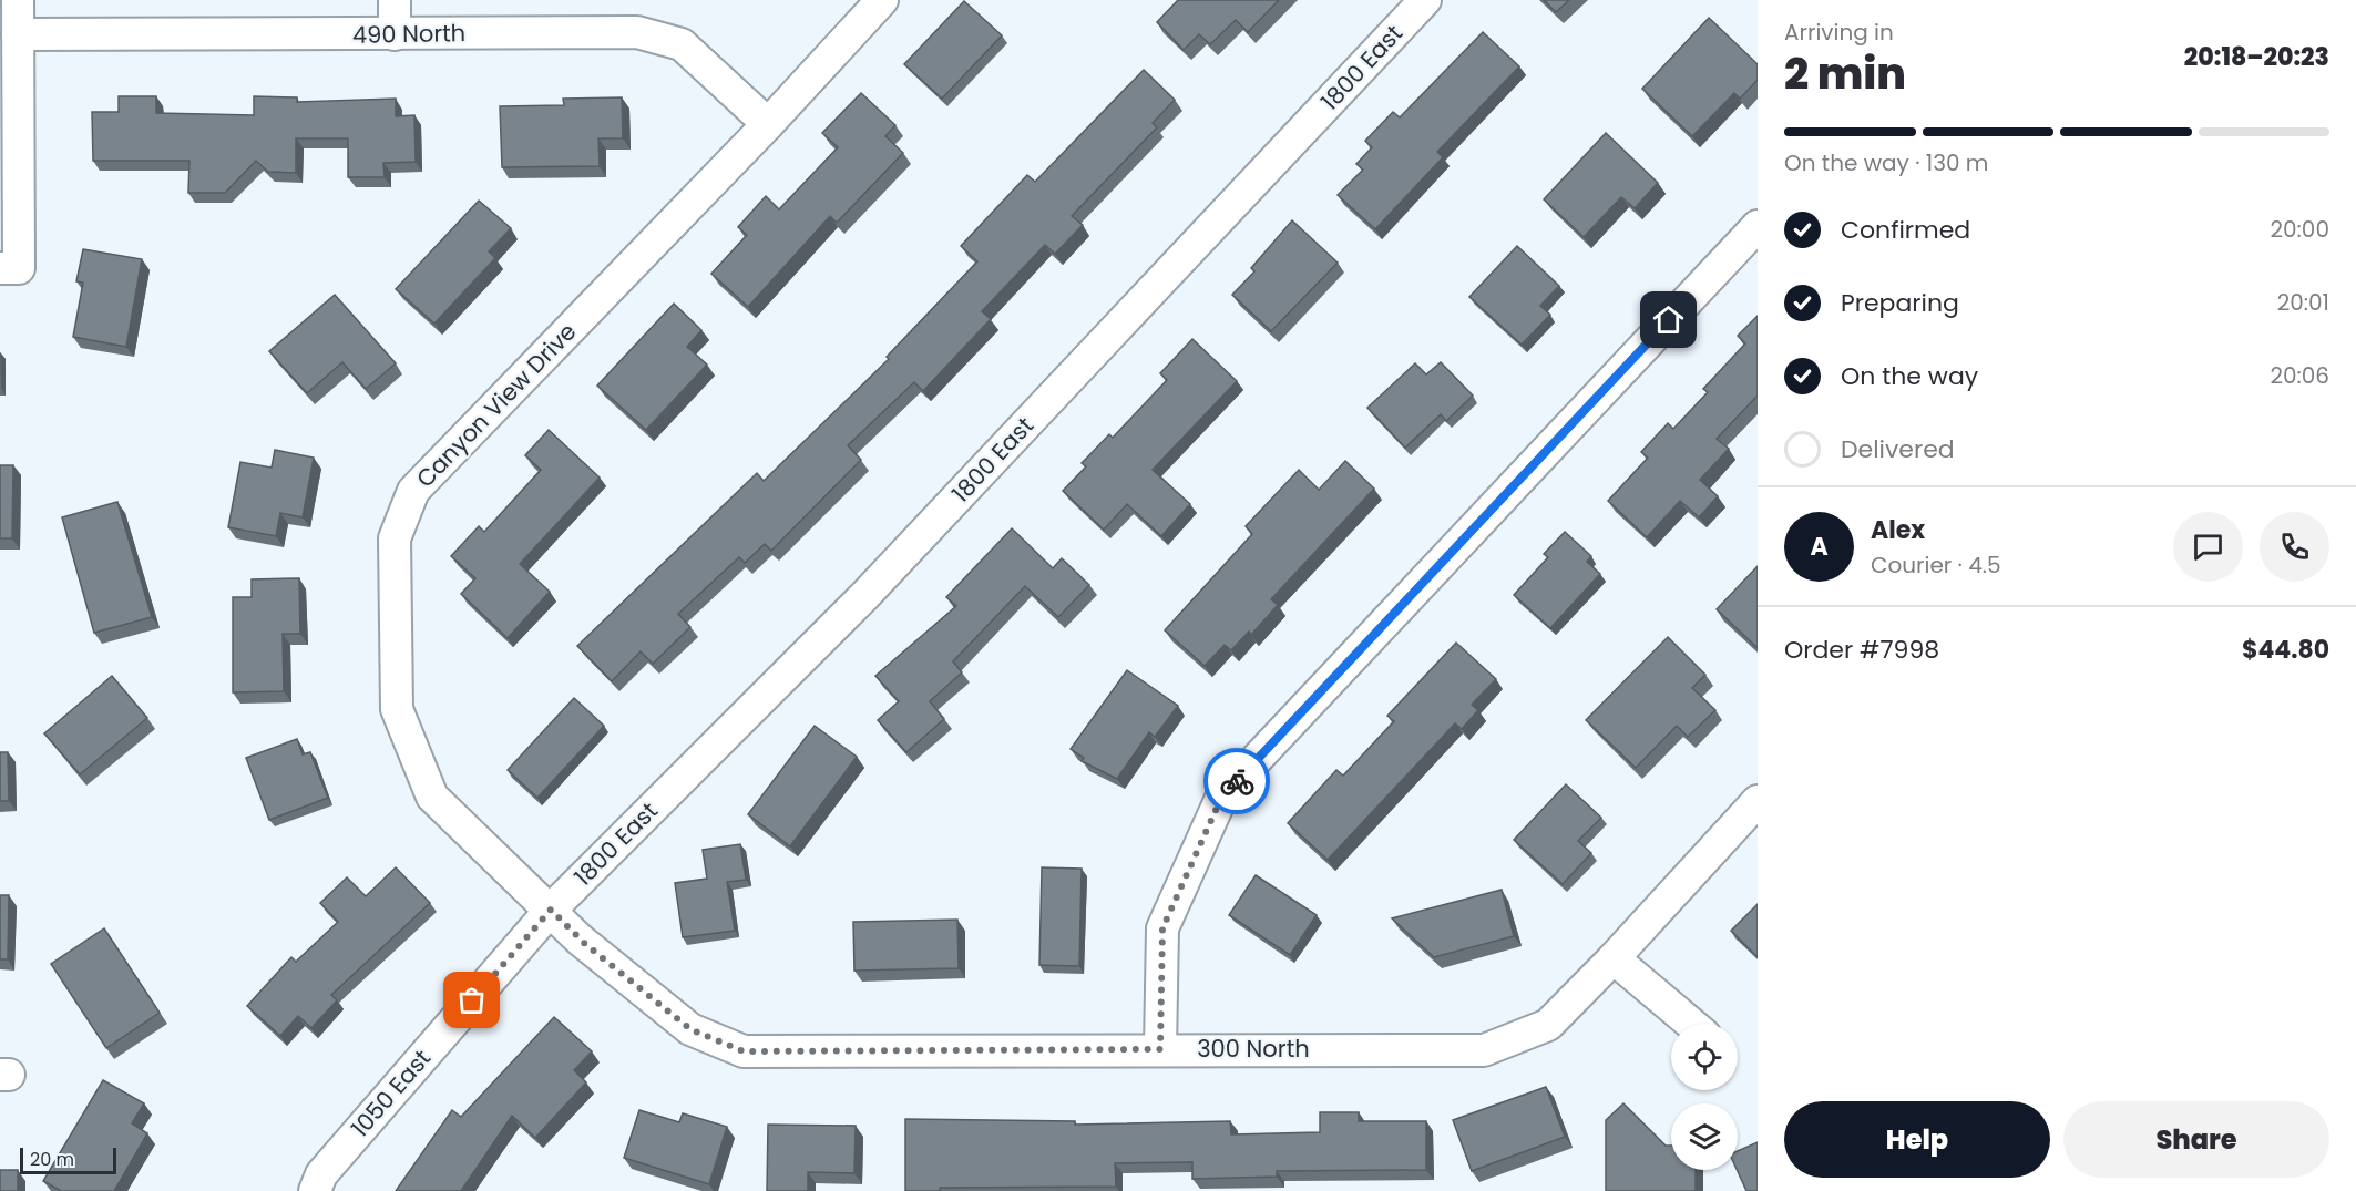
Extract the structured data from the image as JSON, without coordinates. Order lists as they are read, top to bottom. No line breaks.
{"streets":{"street":["490 North","1800 East","Canyon View Drive","300 North","1050 East"]},"crossings":[["490 North","Canyon View Drive"],["1800 East","Canyon View Drive"],["1800 East","300 North"],["1800 East","1050 East"],["Canyon View Drive","300 North"],["Canyon View Drive","1050 East"],["300 North","1050 East"]],"scale_bar":"20 m","page":{"heading":["2 min","Arriving in","20:18–20:23"],"panel":["Alex","Courier · 4.5","Order #7998","$44.80"],"bar":"On the way · 130 m","list":[["Confirmed","20:00"],["Preparing","20:01"],["On the way","20:06"],"Delivered"],"round":"A","buttons":["Help","Share"],"scale":"20 m"}}
